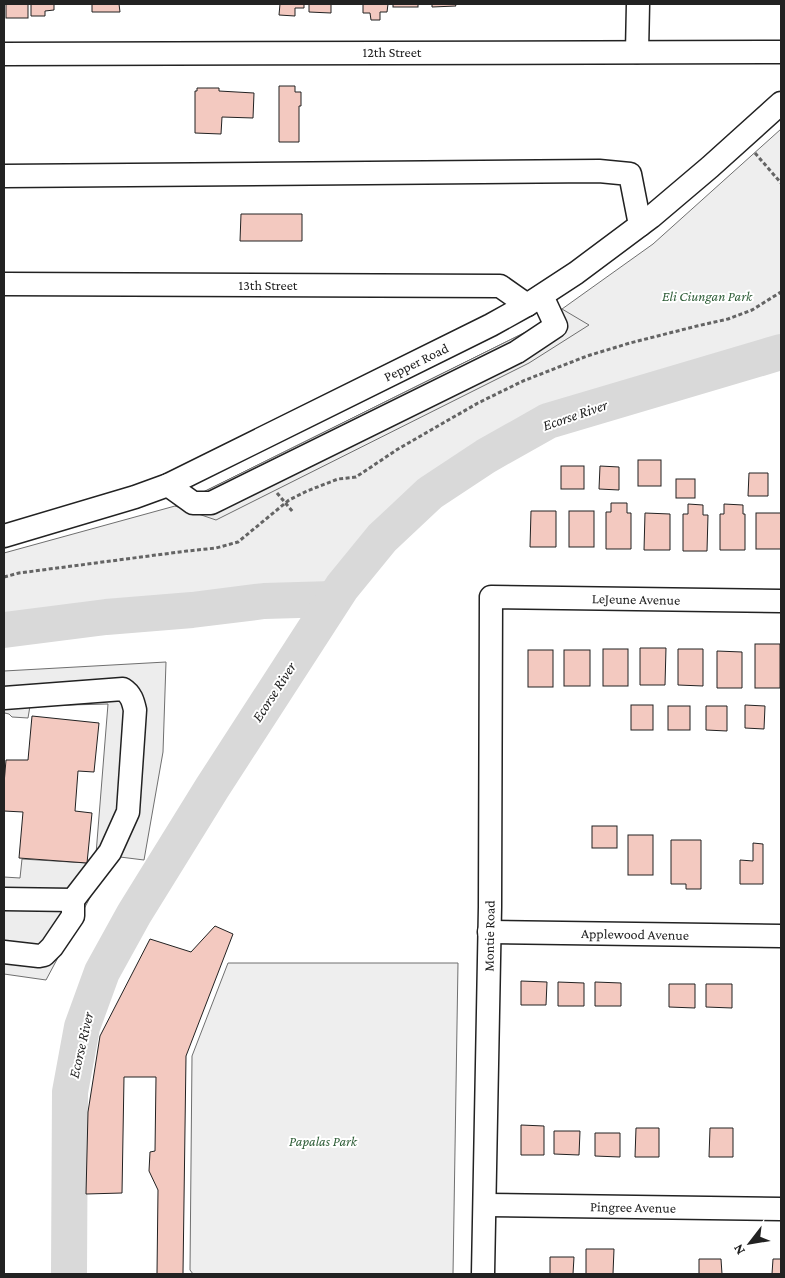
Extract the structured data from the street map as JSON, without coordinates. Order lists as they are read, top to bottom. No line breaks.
{"streets":{"street":["12th Street","13th Street","Pepper Road","LeJeune Avenue","Applewood Avenue","Montie Road","Pingree Avenue"]},"crossings":[["13th Street","Pepper Road"],["LeJeune Avenue","Montie Road"],["Applewood Avenue","Montie Road"],["Montie Road","Pingree Avenue"]],"water":["Ecorse River"],"parks":["Eli Ciungan Park","Papalas Park"],"north":"bottom left"}
